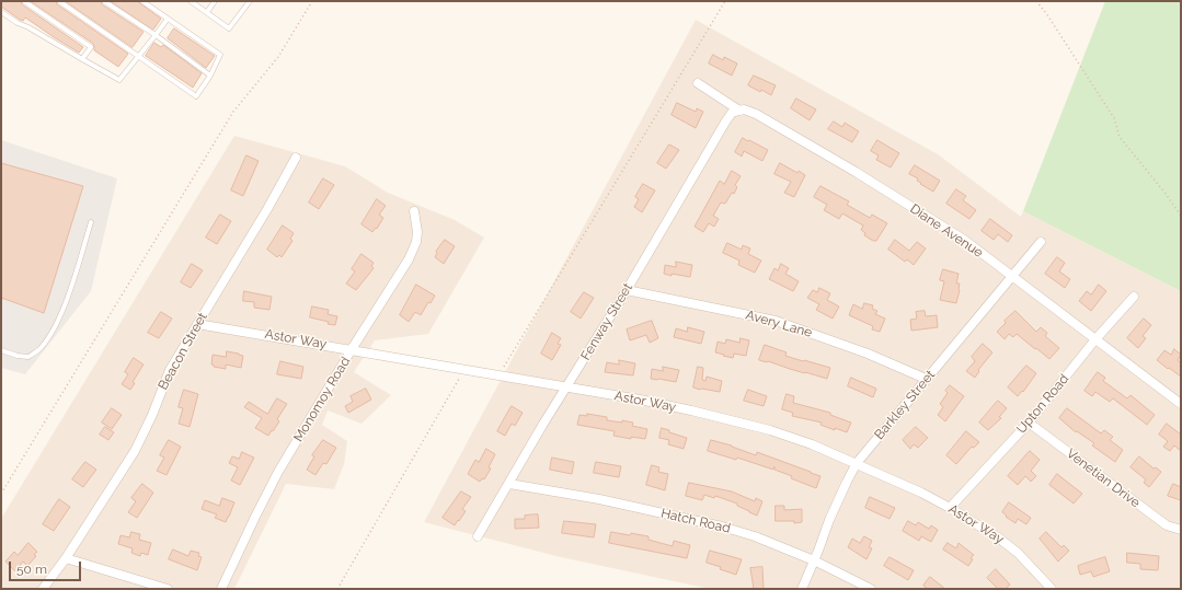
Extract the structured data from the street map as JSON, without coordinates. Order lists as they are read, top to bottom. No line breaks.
{"streets":{"street":["Diane Avenue","Fenway Street","Avery Lane","Astor Way","Beacon Street","Monomoy Road","Upton Road","Barkley Street","Venetian Drive","Hatch Road"]},"crossings":[["Diane Avenue","Fenway Street"],["Diane Avenue","Upton Road"],["Diane Avenue","Barkley Street"],["Fenway Street","Avery Lane"],["Fenway Street","Astor Way"],["Fenway Street","Hatch Road"],["Avery Lane","Barkley Street"],["Astor Way","Beacon Street"],["Astor Way","Monomoy Road"],["Astor Way","Upton Road"],["Astor Way","Barkley Street"],["Upton Road","Venetian Drive"],["Barkley Street","Hatch Road"]],"scale_bar":"50 m"}
